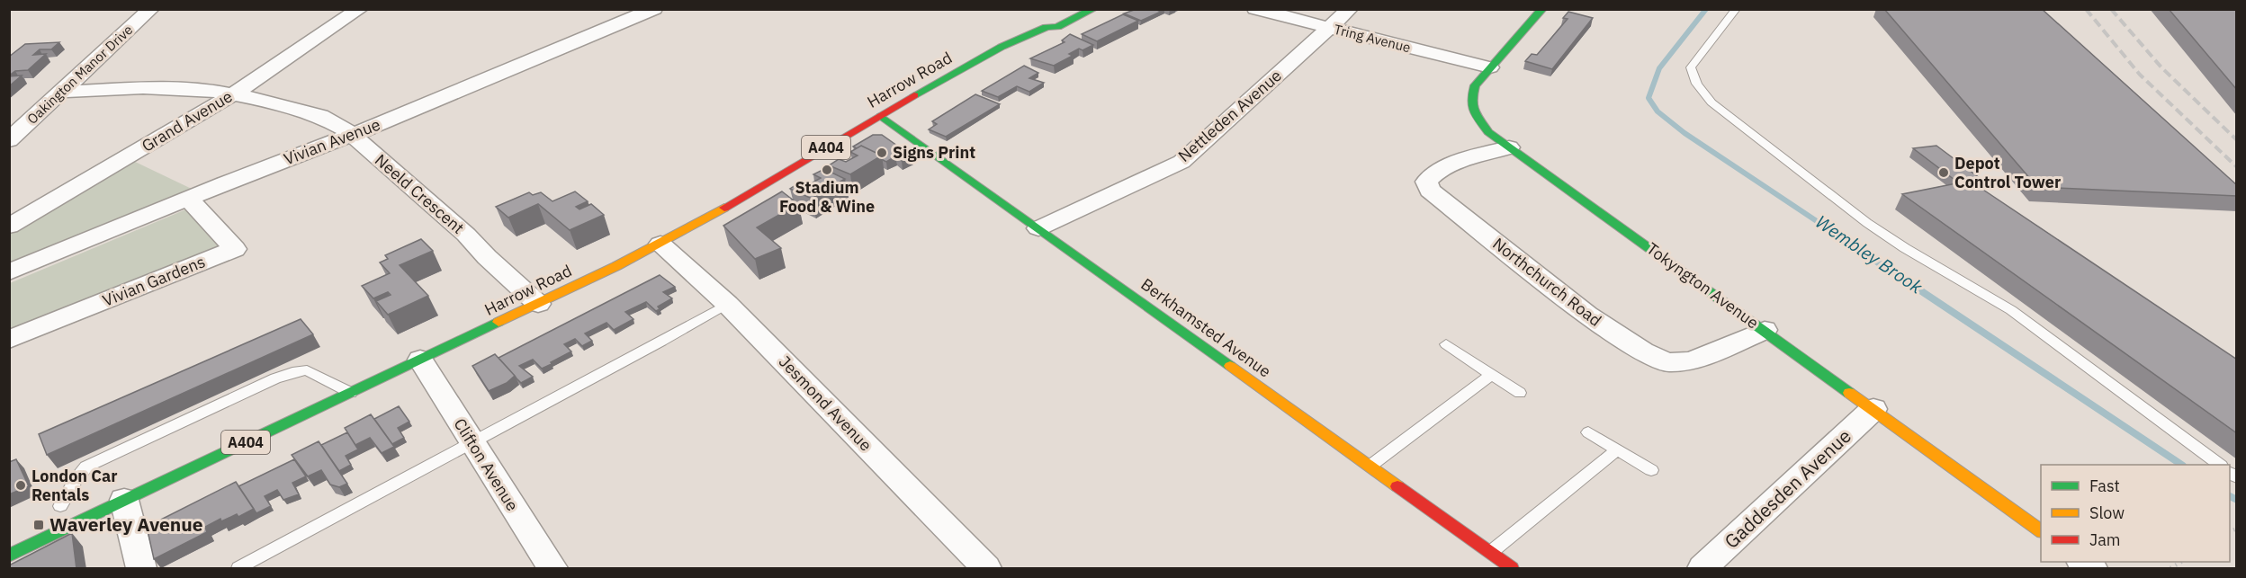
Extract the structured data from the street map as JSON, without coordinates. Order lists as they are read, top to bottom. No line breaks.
{"streets":{"street":["Tring Avenue","Oakington Manor Drive","Harrow Road","Nettleden Avenue","Grand Avenue","Vivian Avenue","A404","Neeld Crescent","Vivian Gardens","Northchurch Road","Tokyngton Avenue","Berkhamsted Avenue","Jesmond Avenue","Clifton Avenue","Gaddesden Avenue"]},"crossings":[["Tring Avenue","Nettleden Avenue"],["Tring Avenue","Tokyngton Avenue"],["Oakington Manor Drive","Neeld Crescent"],["Harrow Road","Neeld Crescent"],["Harrow Road","Berkhamsted Avenue"],["Harrow Road","Jesmond Avenue"],["Harrow Road","Clifton Avenue"],["Nettleden Avenue","Berkhamsted Avenue"],["Grand Avenue","Neeld Crescent"],["Vivian Avenue","Neeld Crescent"],["Vivian Avenue","Vivian Gardens"],["Northchurch Road","Tokyngton Avenue"],["Tokyngton Avenue","Gaddesden Avenue"]],"water":["Wembley Brook"],"places":{"other":["Signs Print","Stadium Food & Wine","Depot Control Tower","London Car Rentals"],"transit":["Waverley Avenue"]},"legend":["Fast","Slow","Jam"]}
